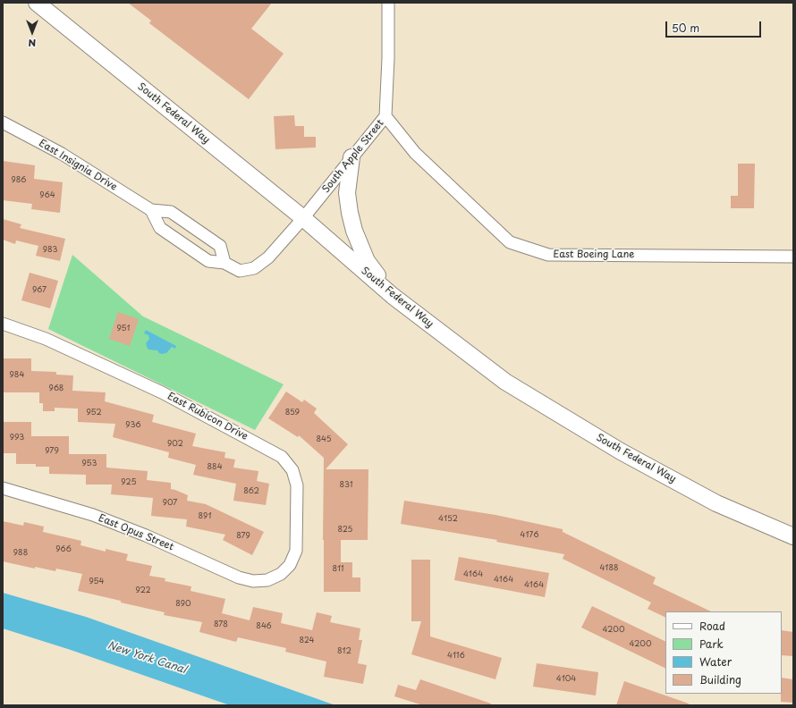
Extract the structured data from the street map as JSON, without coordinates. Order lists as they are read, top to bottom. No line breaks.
{"streets":{"main road":["South Federal Way"],"street":["South Apple Street","East Insignia Drive","East Boeing Lane","East Rubicon Drive","East Opus Street"]},"crossings":[["South Federal Way","South Apple Street"],["South Apple Street","East Boeing Lane"],["East Rubicon Drive","East Opus Street"]],"water":["New York Canal"],"house_numbers":["986","964","983","967","951","984","968","952","859","936","993","845","902","979","953","884","925","831","862","907","891","4152","825","4176","879","966","988","4188","811","4164","4164","954","4164","922","890","878","846","4200","824","4200","812","4116","4104"],"legend":["Road","Park","Water","Building"],"scale_bar":"50 m","north":"bottom"}
